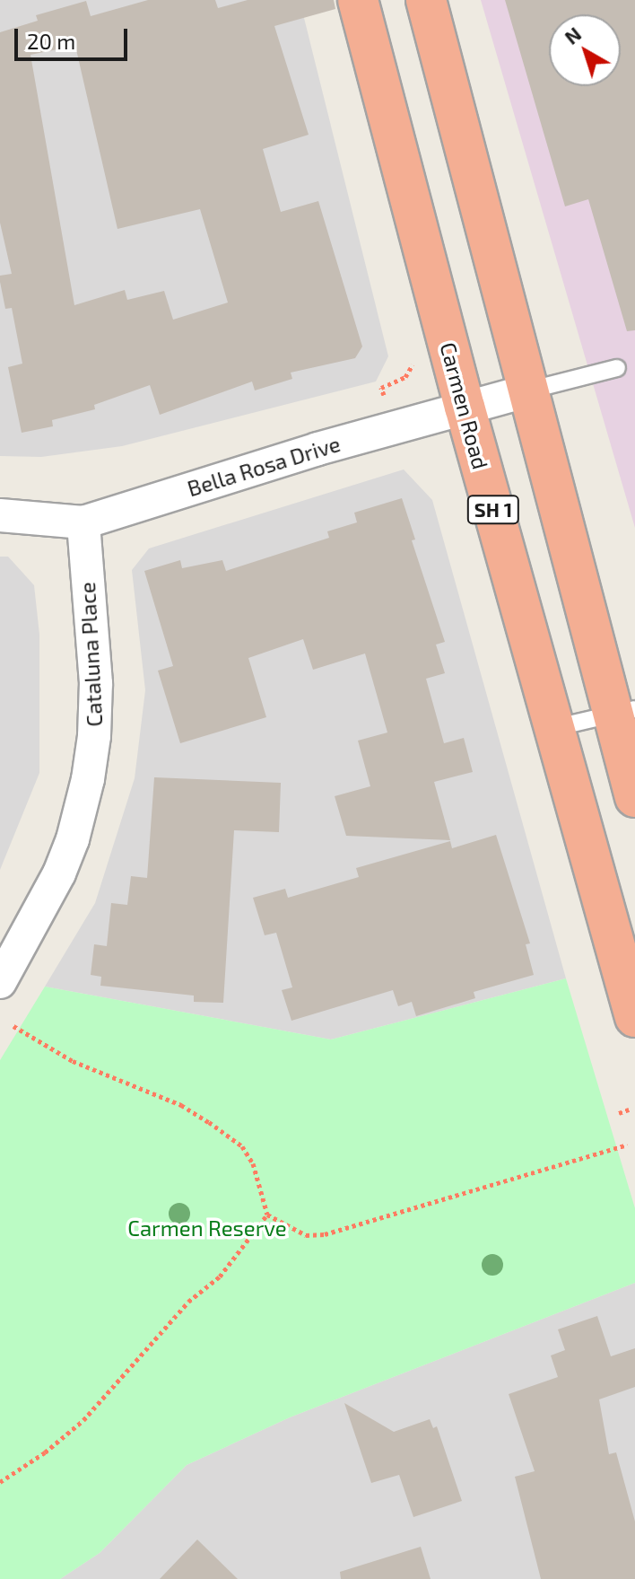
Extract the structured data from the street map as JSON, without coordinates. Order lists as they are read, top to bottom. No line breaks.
{"streets":{"highway":["Carmen Road","SH 1"],"street":["Bella Rosa Drive","Cataluna Place"]},"crossings":[["Carmen Road","Bella Rosa Drive"],["Bella Rosa Drive","Cataluna Place"]],"parks":["Carmen Reserve"],"scale_bar":"20 m","north":"top left"}
